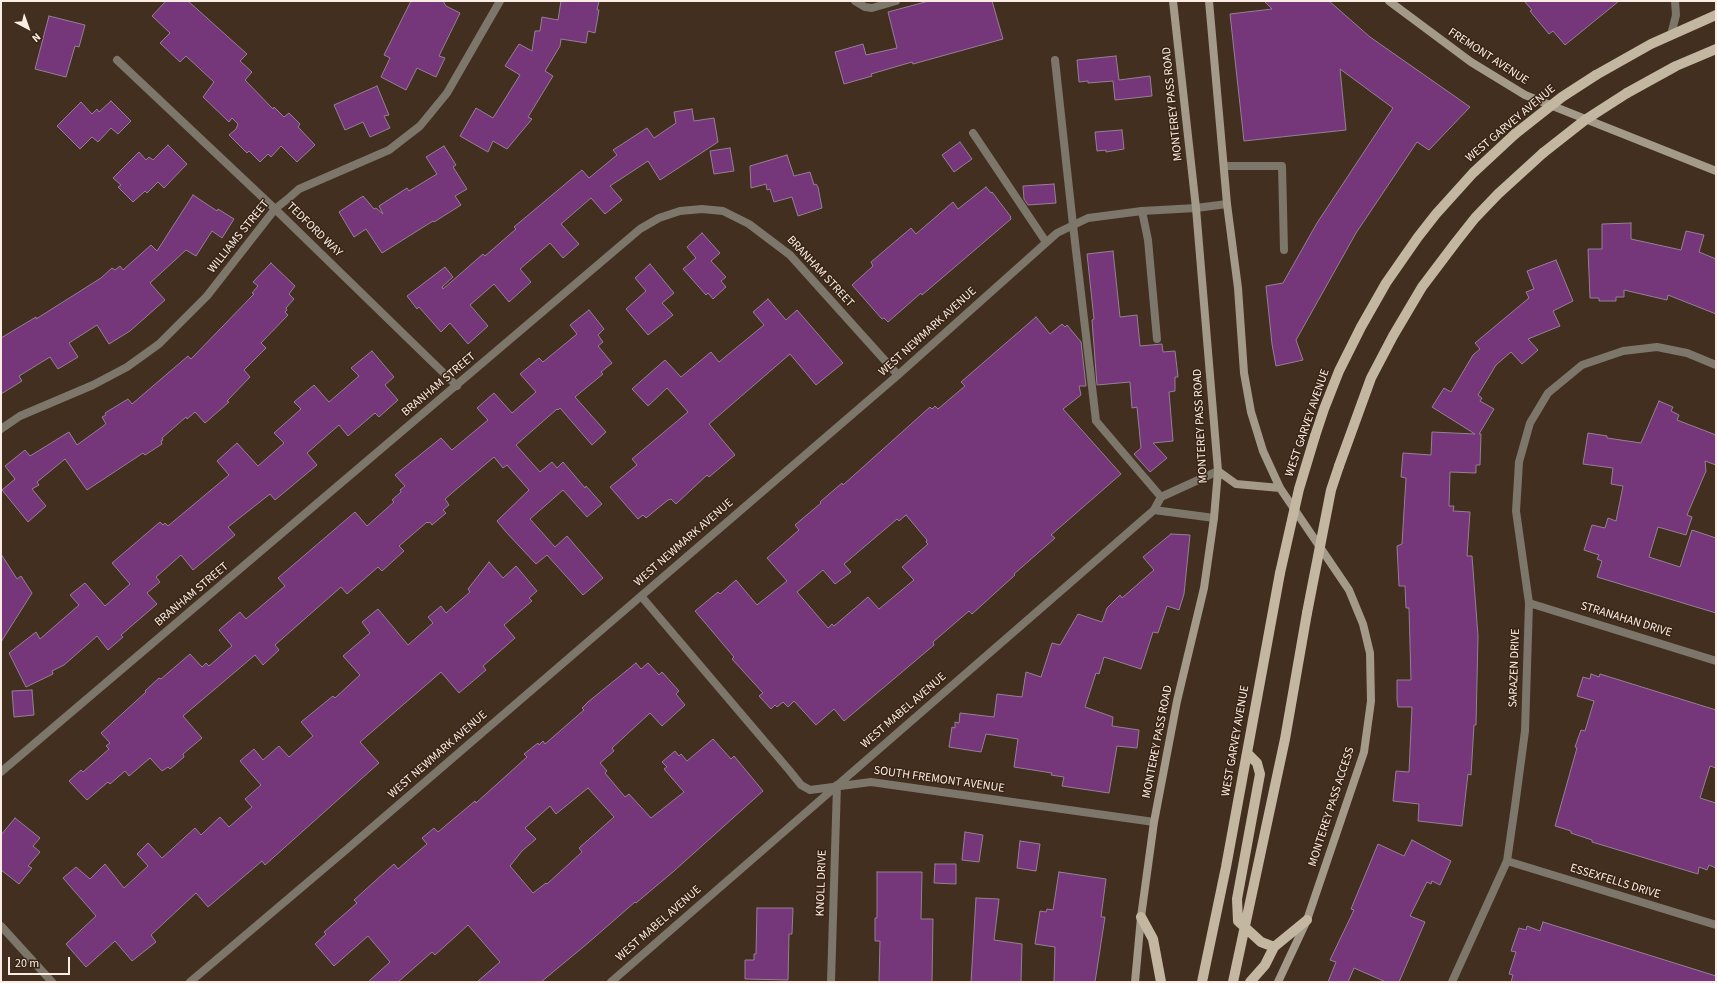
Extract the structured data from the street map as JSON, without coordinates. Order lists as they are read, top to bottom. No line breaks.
{"streets":{"main road":["FREMONT AVENUE","MONTEREY PASS ROAD","WEST GARVEY AVENUE","MONTEREY PASS ACCESS"],"street":["TEDFORD WAY","WILLIAMS STREET","BRANHAM STREET","WEST NEWMARK AVENUE","STRANAHAN DRIVE","SARAZEN DRIVE","WEST MABEL AVENUE","SOUTH FREMONT AVENUE","ESSEXFELLS DRIVE","KNOLL DRIVE"]},"crossings":[["MONTEREY PASS ROAD","WEST NEWMARK AVENUE"],["MONTEREY PASS ROAD","SOUTH FREMONT AVENUE"],["TEDFORD WAY","WILLIAMS STREET"],["TEDFORD WAY","BRANHAM STREET"],["BRANHAM STREET","WEST NEWMARK AVENUE"],["WEST NEWMARK AVENUE","SOUTH FREMONT AVENUE"],["STRANAHAN DRIVE","SARAZEN DRIVE"],["SARAZEN DRIVE","ESSEXFELLS DRIVE"],["WEST MABEL AVENUE","SOUTH FREMONT AVENUE"],["WEST MABEL AVENUE","KNOLL DRIVE"],["SOUTH FREMONT AVENUE","KNOLL DRIVE"]],"scale_bar":"20 m","north":"bottom right"}
